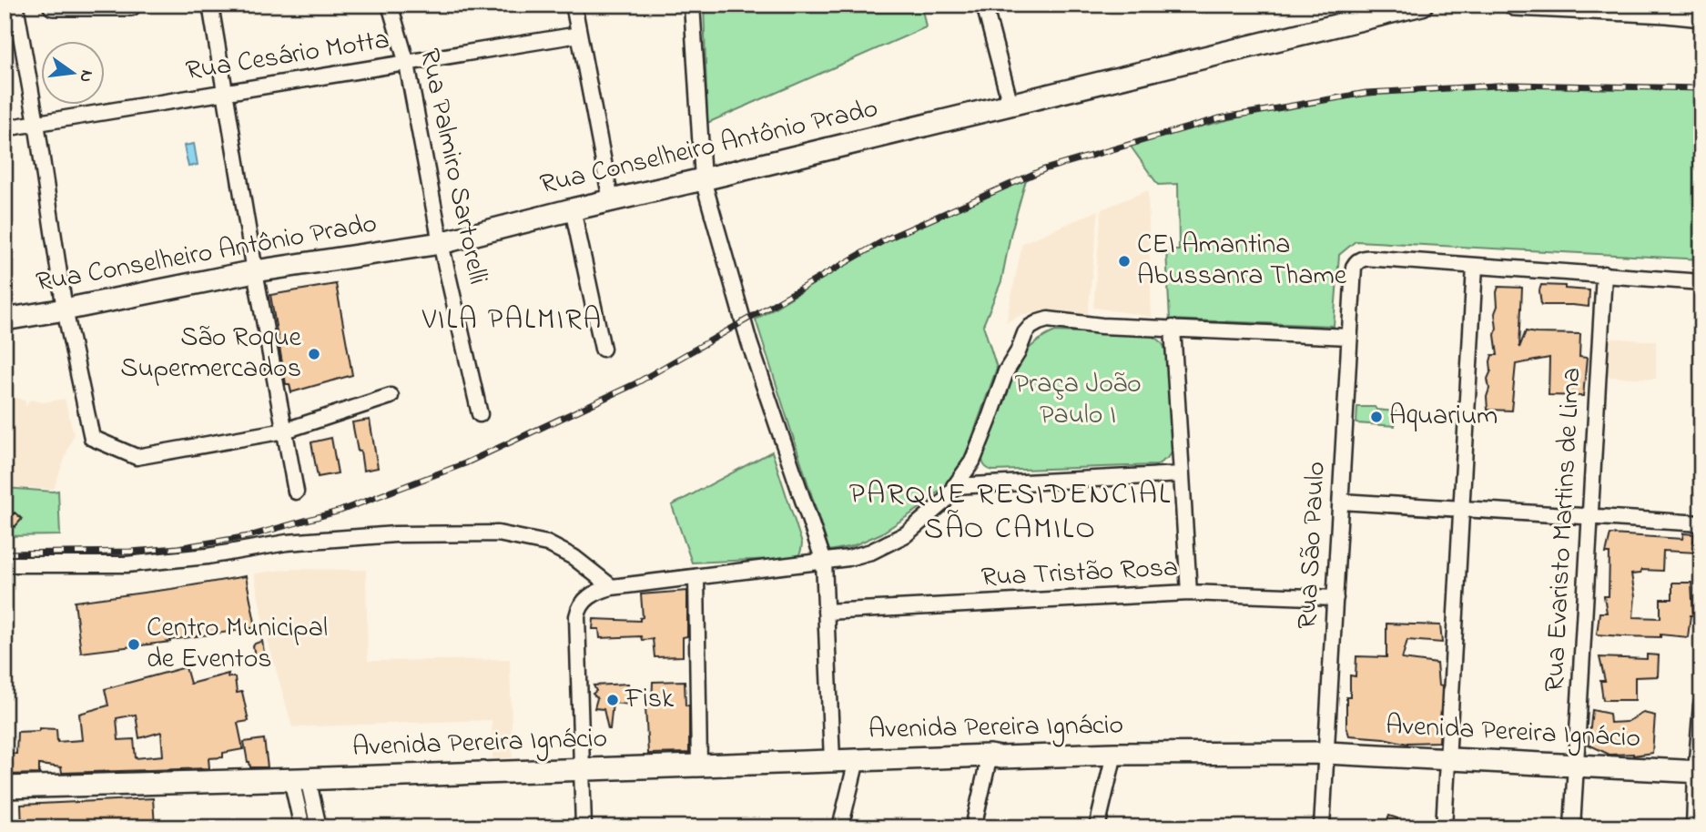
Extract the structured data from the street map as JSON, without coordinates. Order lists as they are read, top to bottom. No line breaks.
{"streets":{"main road":["Rua Conselheiro Antônio Prado","Avenida Pereira Ignácio"],"street":["Rua Cesário Motta","Rua Palmiro Sartorelli","Rua Evaristo Martins de Lima","Rua São Paulo","Rua Tristão Rosa"]},"crossings":[["Rua Cesário Motta","Rua Palmiro Sartorelli"],["Rua Conselheiro Antônio Prado","Rua Palmiro Sartorelli"],["Rua Evaristo Martins de Lima","Avenida Pereira Ignácio"],["Rua São Paulo","Rua Tristão Rosa"],["Rua São Paulo","Avenida Pereira Ignácio"]],"districts":["VILA PALMIRA","PARQUE RESIDENCIAL SÃO CAMILO"],"parks":["Praça João Paulo I"],"places":["CEI Amantina Abussanra Thame","São Roque Supermercados","Aquarium","Centro Municipal de Eventos","Fisk"],"north":"right"}
